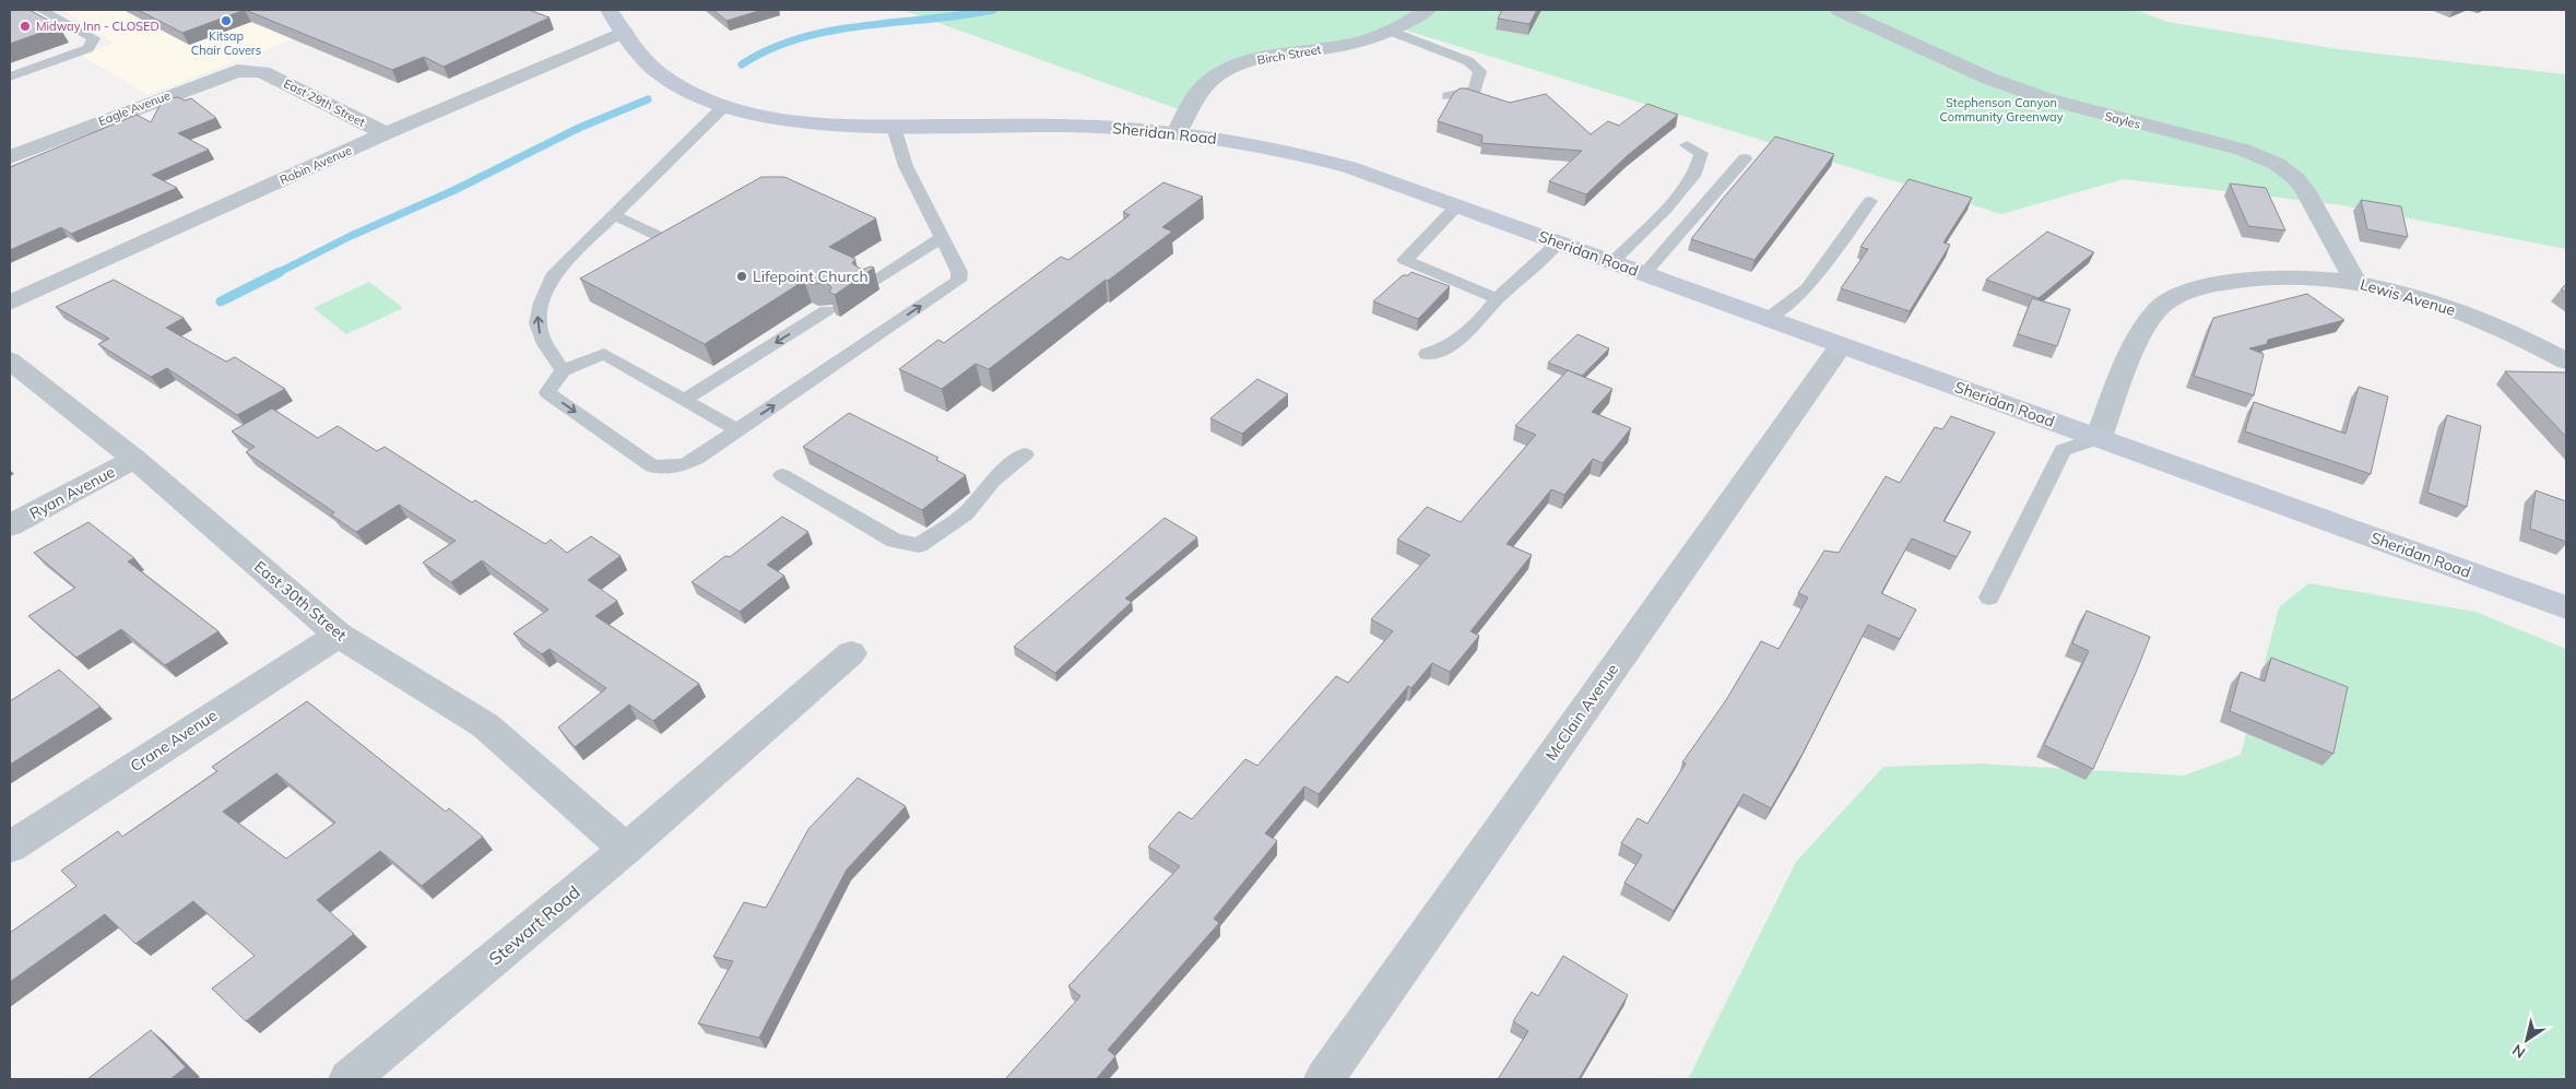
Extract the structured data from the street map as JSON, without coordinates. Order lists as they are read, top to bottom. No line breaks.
{"streets":{"main road":["Sheridan Road"],"street":["Birch Street","East 29th Street","Eagle Avenue","Sayles","Robin Avenue","Lewis Avenue","Ryan Avenue","East 30th Street","McClain Avenue","Crane Avenue","Stewart Road"]},"crossings":[["Birch Street","Sheridan Road"],["East 29th Street","Eagle Avenue"],["East 29th Street","Robin Avenue"],["Sayles","Lewis Avenue"],["Sheridan Road","Robin Avenue"],["Sheridan Road","Lewis Avenue"],["Sheridan Road","McClain Avenue"],["Ryan Avenue","East 30th Street"],["East 30th Street","Crane Avenue"],["East 30th Street","Stewart Road"]],"parks":["Stephenson Canyon Community Greenway"],"places":["Kitsap Chair Covers","Midway Inn - CLOSED","Lifepoint Church"],"north":"bottom left"}
